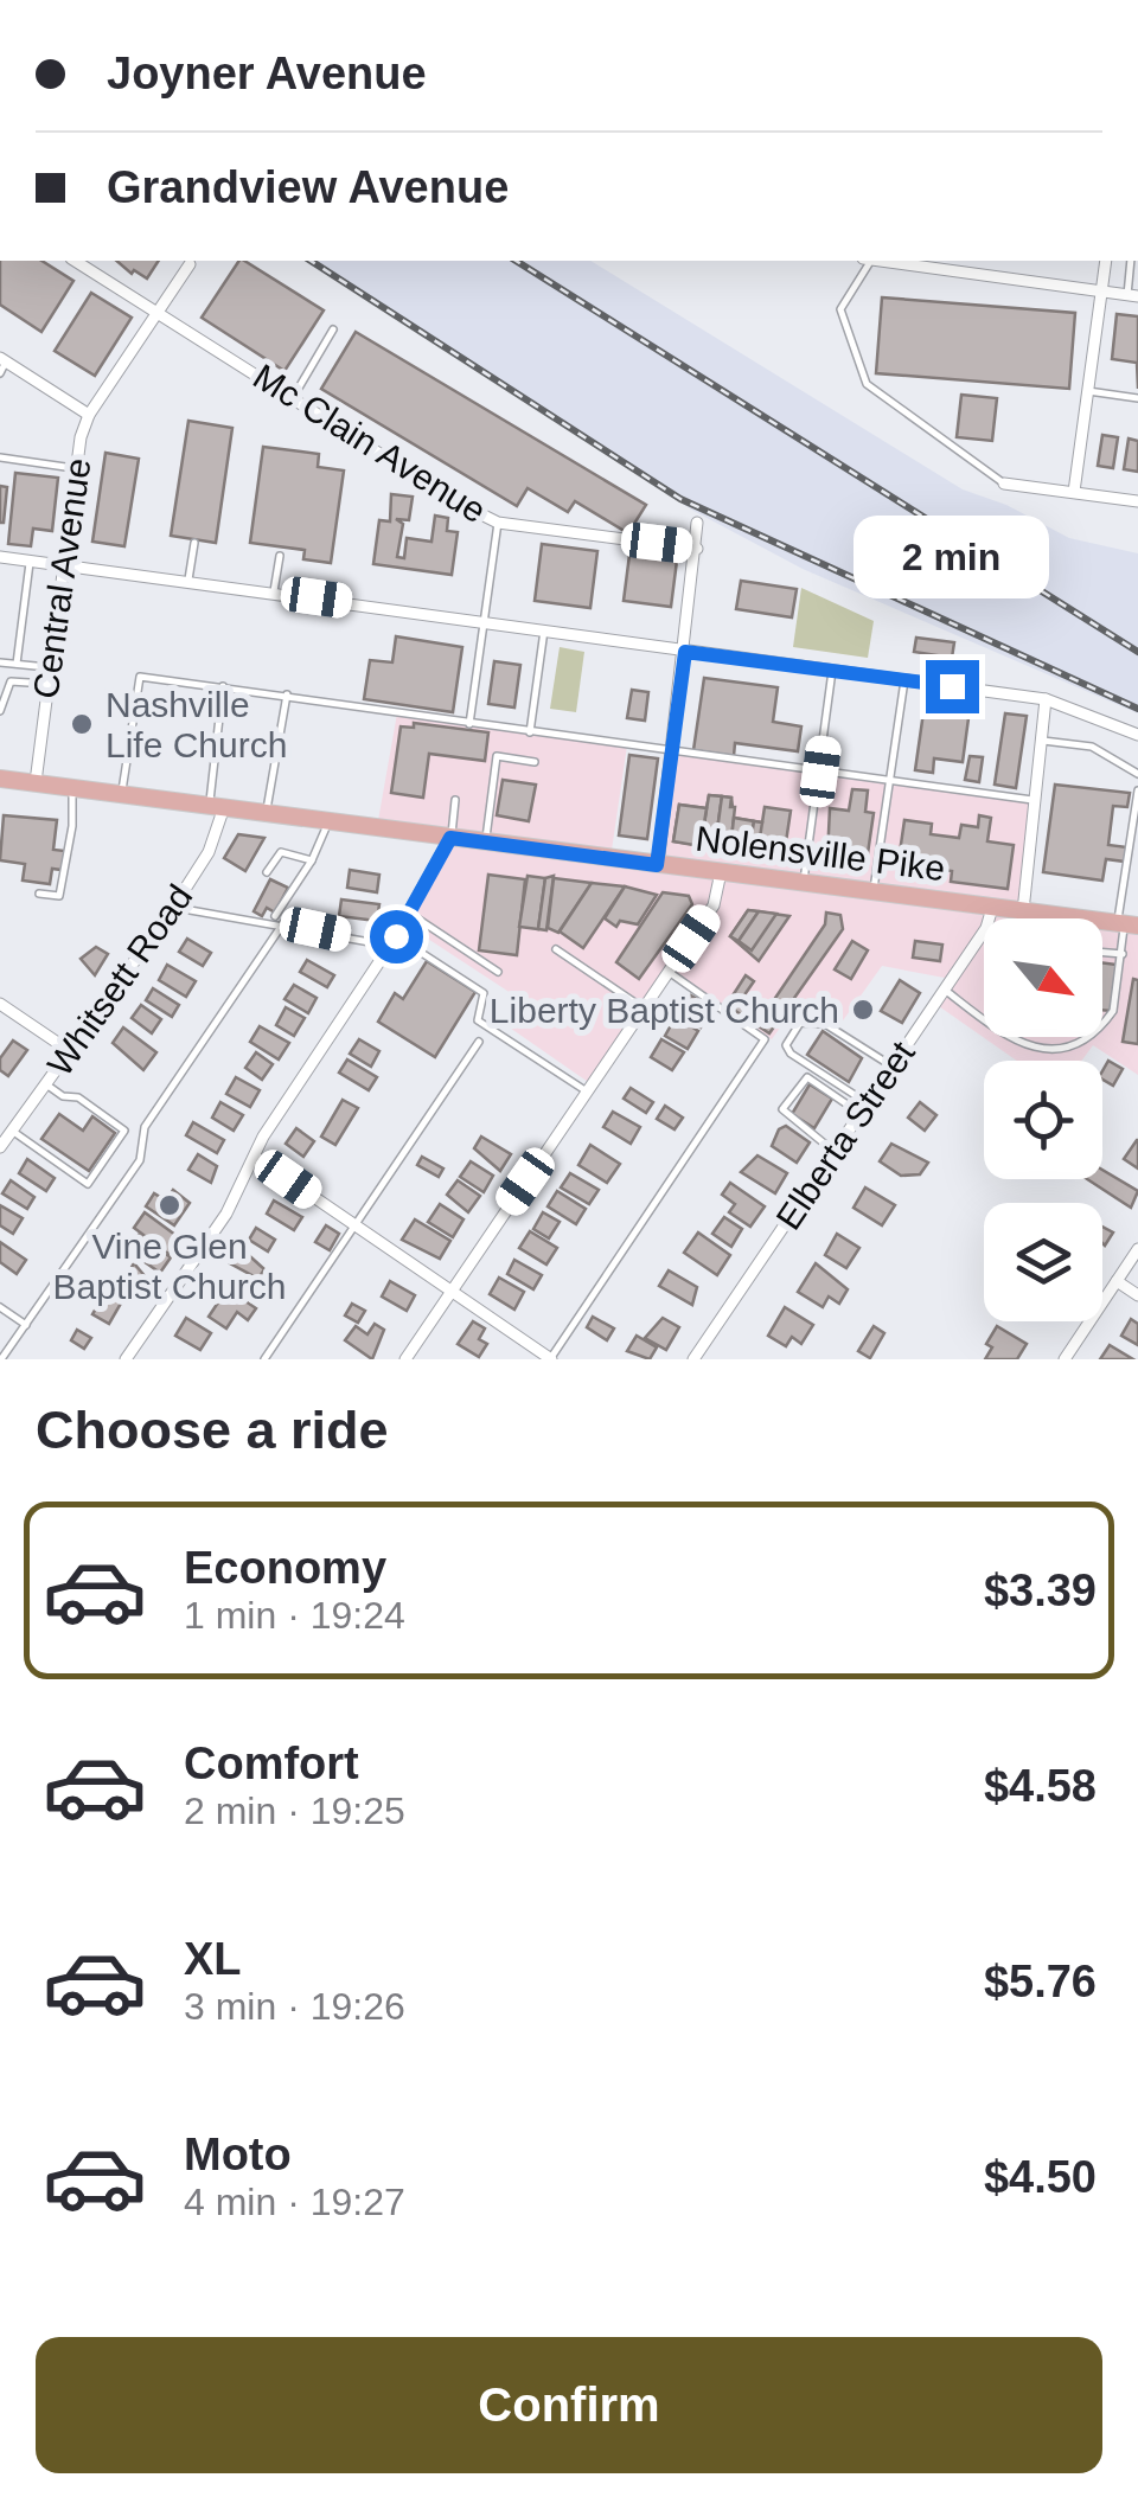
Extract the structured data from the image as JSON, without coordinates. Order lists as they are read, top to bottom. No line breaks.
{"streets":{"main road":["Nolensville Pike"],"street":["Mc Clain Avenue","Central Avenue","Whitsett Road","Elberta Street"]},"crossings":[["Mc Clain Avenue","Central Avenue"],["Central Avenue","Nolensville Pike"],["Nolensville Pike","Whitsett Road"],["Nolensville Pike","Elberta Street"]],"places":["Nashville Life Church","Liberty Baptist Church","Vine Glen Baptist Church"],"north":"bottom right","page":{"banner":["Joyner Avenue","Grandview Avenue"],"bubble":"2 min","heading":"Choose a ride","list":[{"name":"Economy","note":"1 min · 19:24","value":"$3.39"},{"name":"Comfort","note":"2 min · 19:25","value":"$4.58"},{"name":"XL","note":"3 min · 19:26","value":"$5.76"},{"name":"Moto","note":"4 min · 19:27","value":"$4.50"}],"buttons":"Confirm"}}
